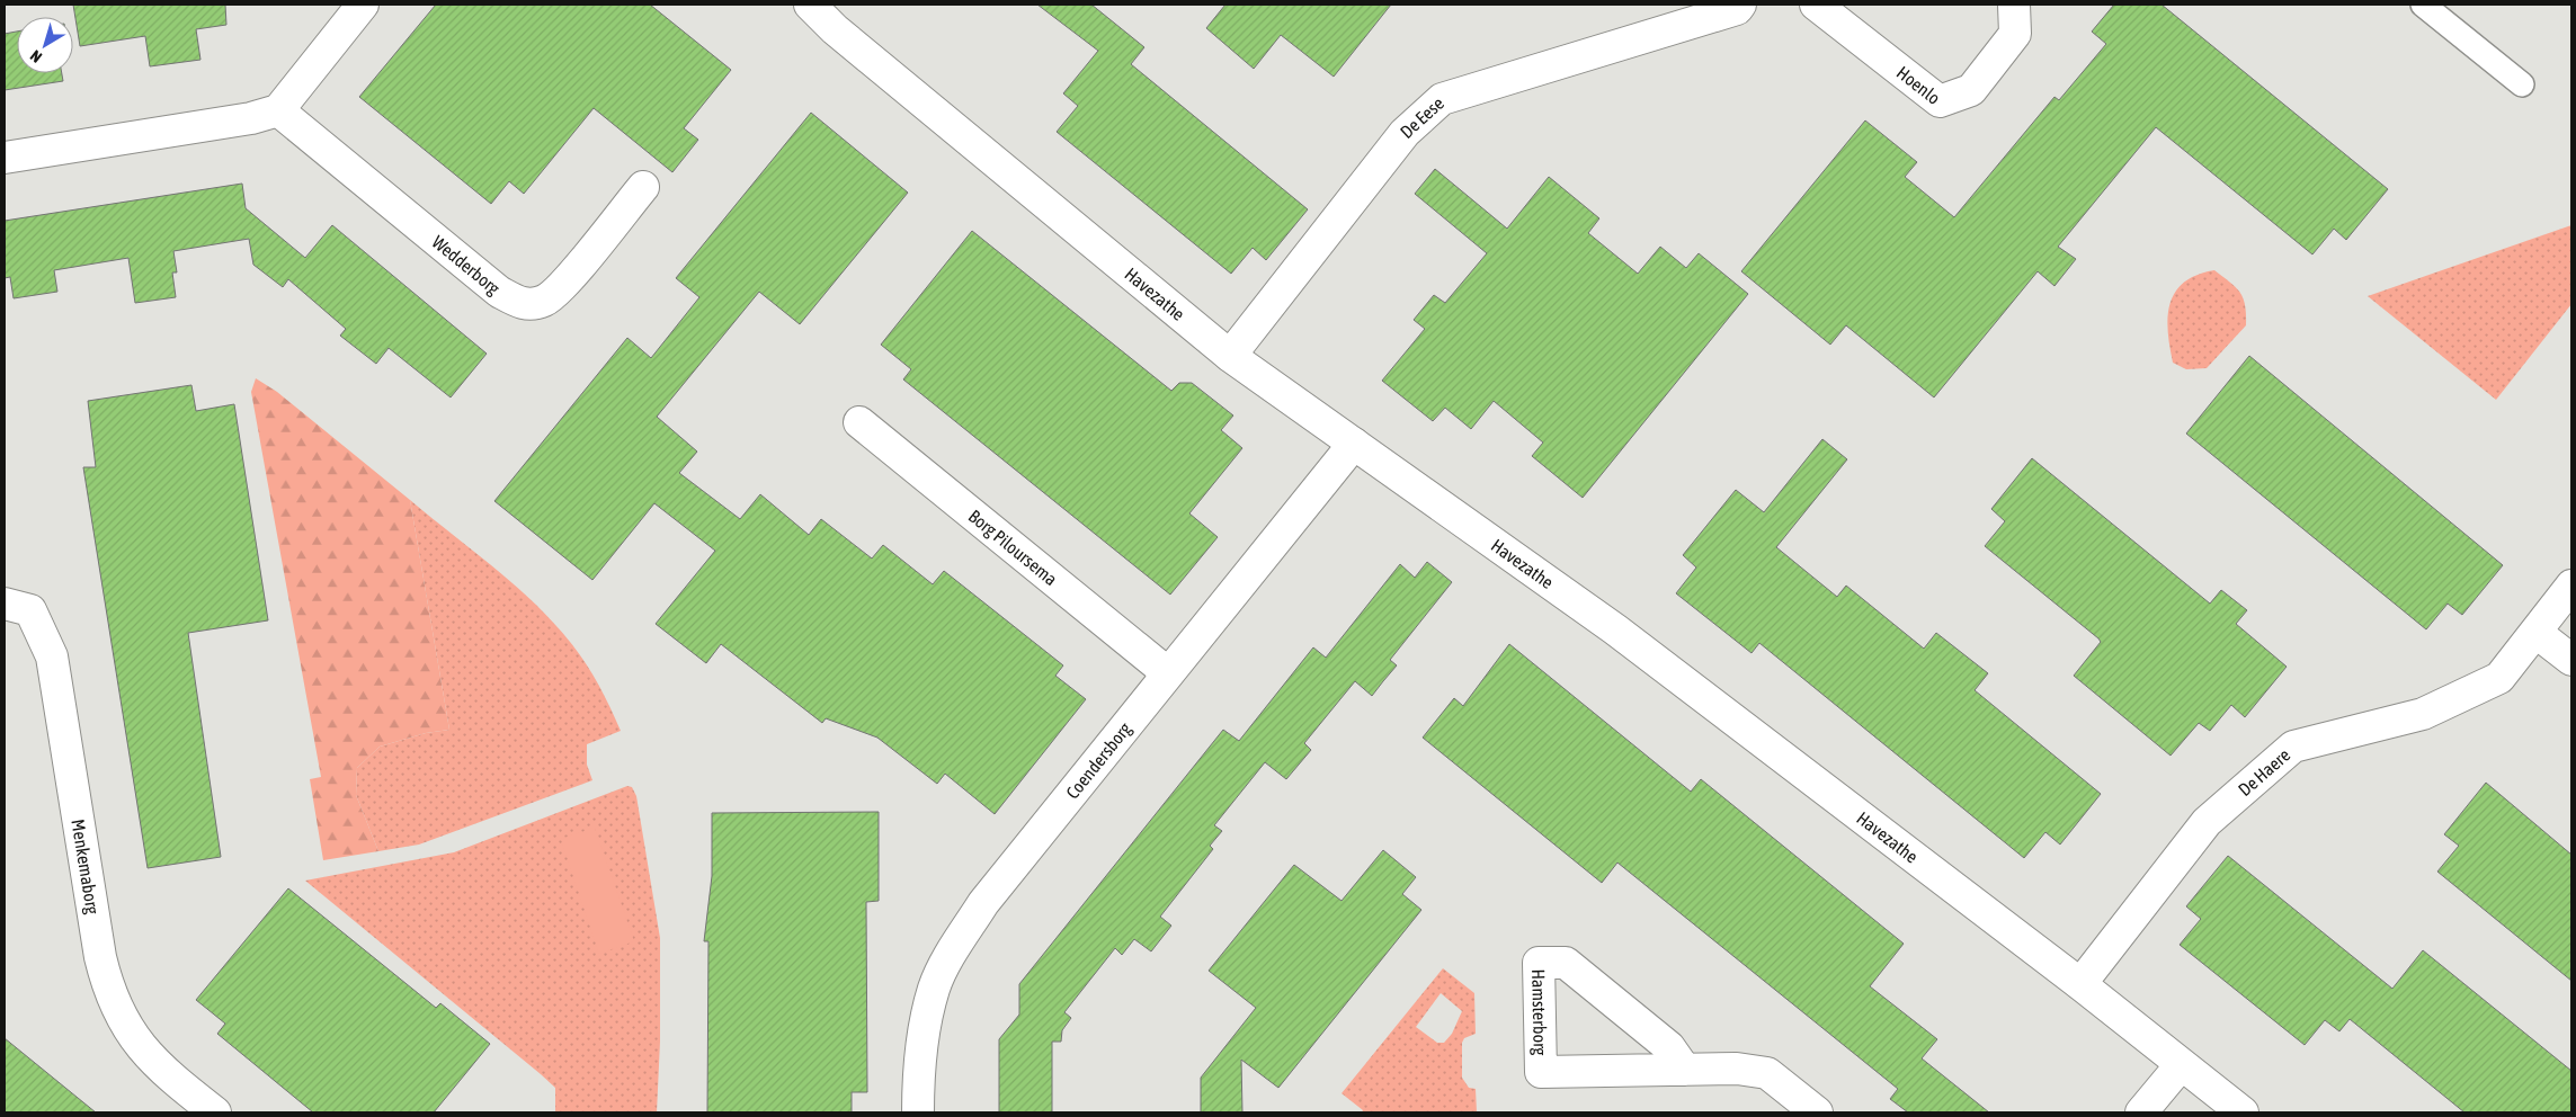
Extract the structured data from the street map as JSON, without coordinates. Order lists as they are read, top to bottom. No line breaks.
{"streets":{"street":["Hoenlo","De Eese","Wedderborg","Havezathe","Borg Piloursema","Coendersborg","De Haere","Menkemaborg","Hamsterborg"]},"crossings":[["De Eese","Havezathe"],["Havezathe","Coendersborg"],["Havezathe","De Haere"],["Borg Piloursema","Coendersborg"]],"north":"bottom left"}
